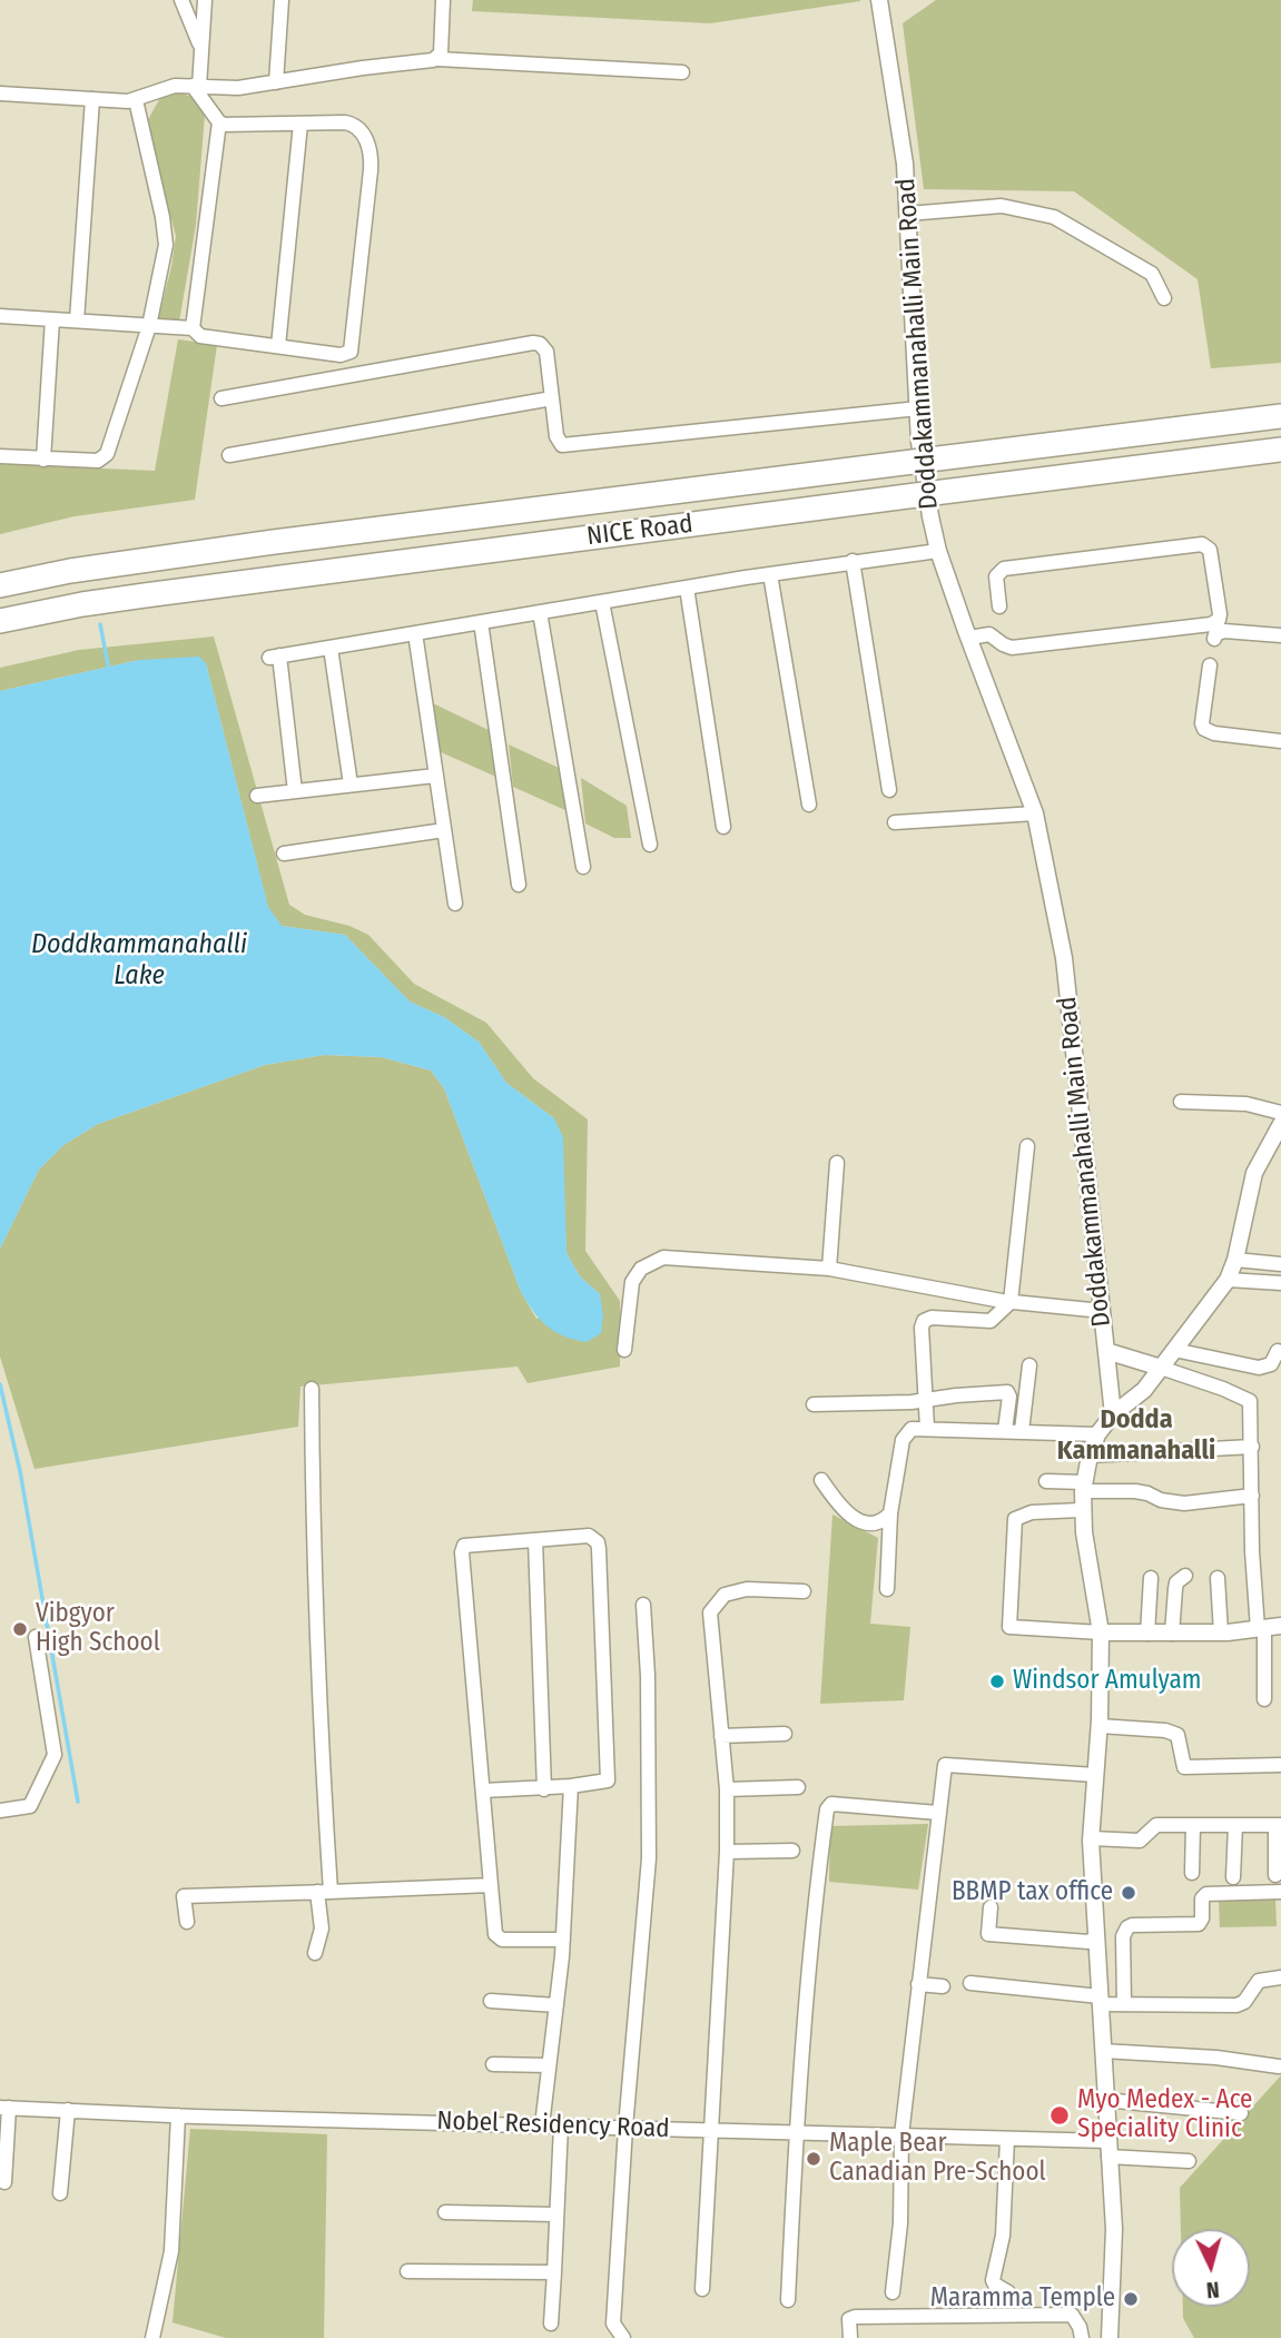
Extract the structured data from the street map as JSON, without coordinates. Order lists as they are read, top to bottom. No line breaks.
{"streets":{"highway":["NICE Road"],"street":["Doddakammanahalli Main Road","Nobel Residency Road"]},"districts":["Dodda Kammanahalli"],"water":["Doddkammanahalli Lake"],"places":["Vibgyor High School","Windsor Amulyam","BBMP tax office","Myo Medex - Ace Speciality Clinic","Maple Bear Canadian Pre-School","Maramma Temple"],"north":"bottom"}
